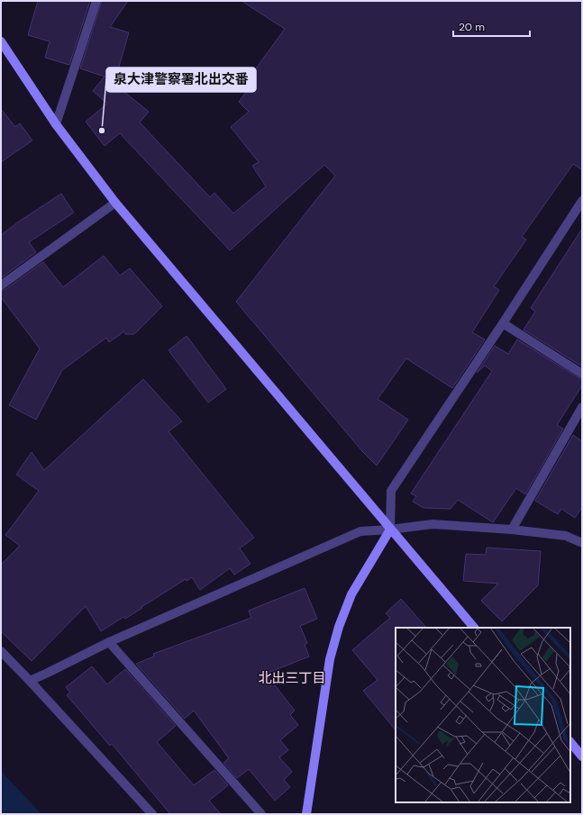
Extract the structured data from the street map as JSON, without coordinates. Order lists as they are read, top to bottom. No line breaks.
{"districts":["北出三丁目"],"places":["泉大津警察署北出交番"],"scale_bar":"20 m"}
